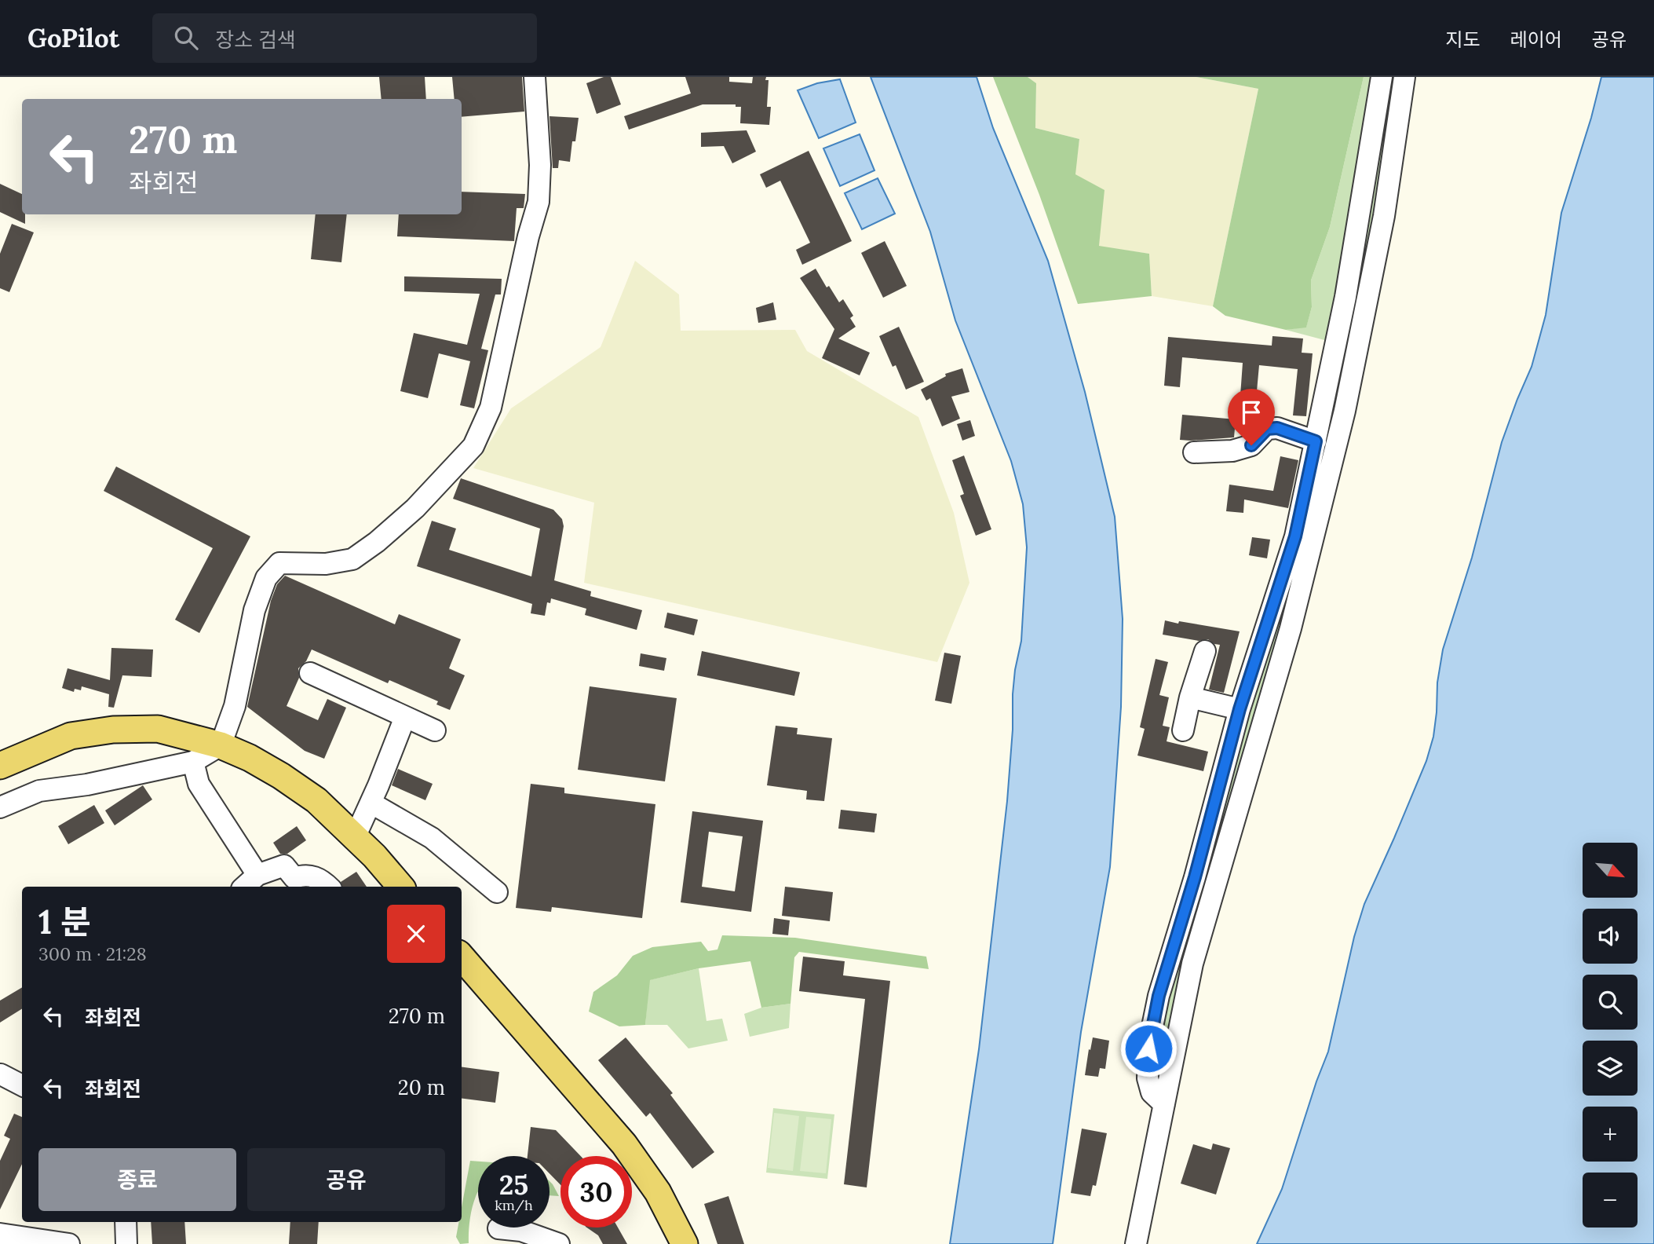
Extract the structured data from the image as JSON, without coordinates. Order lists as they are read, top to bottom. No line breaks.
{"north":"bottom right","page":{"header":"GoPilot","search":"장소 검색","nav":["지도","레이어","공유"],"turn":["270 m","좌회전"],"map_buttons":["+","−"],"heading":["1 분","300 m · 21:28"],"list":[{"name":"좌회전","value":"270 m"},{"name":"좌회전","value":"20 m"}],"buttons":["종료","공유"],"speed":"25 km/h","limit":"30"}}
